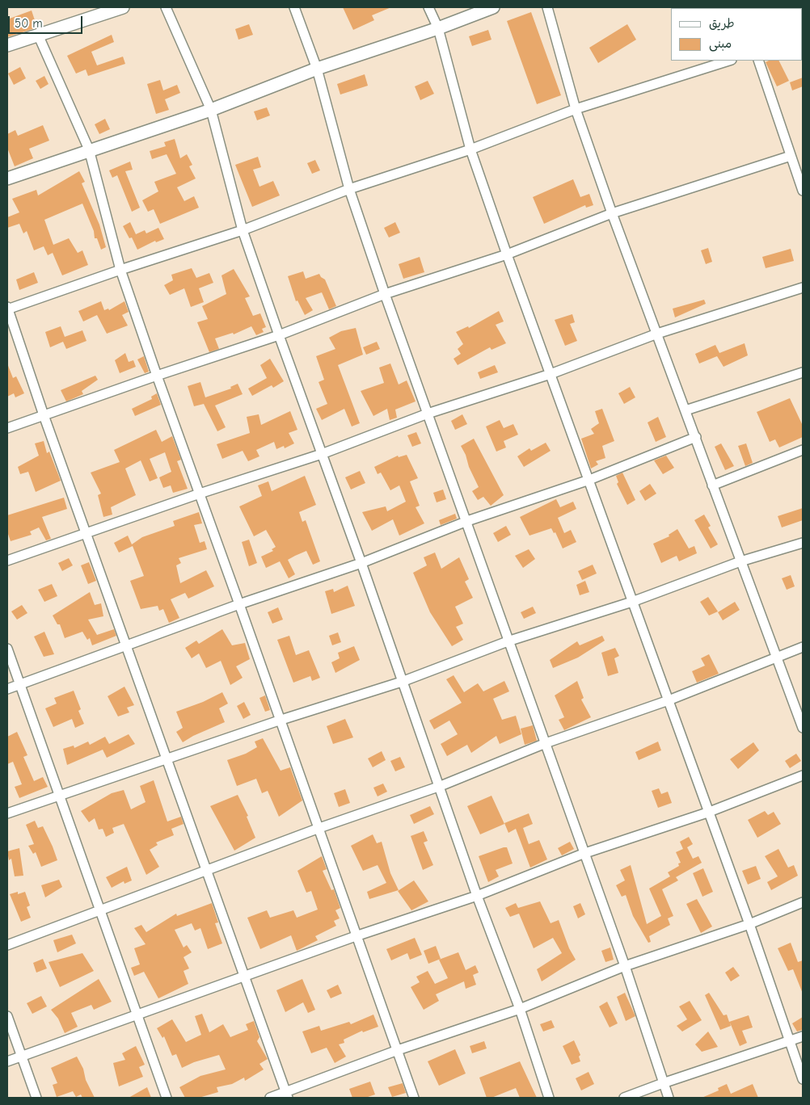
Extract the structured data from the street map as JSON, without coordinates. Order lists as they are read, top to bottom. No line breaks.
{"legend":["طريق","مبنى"],"scale_bar":"50 m"}
